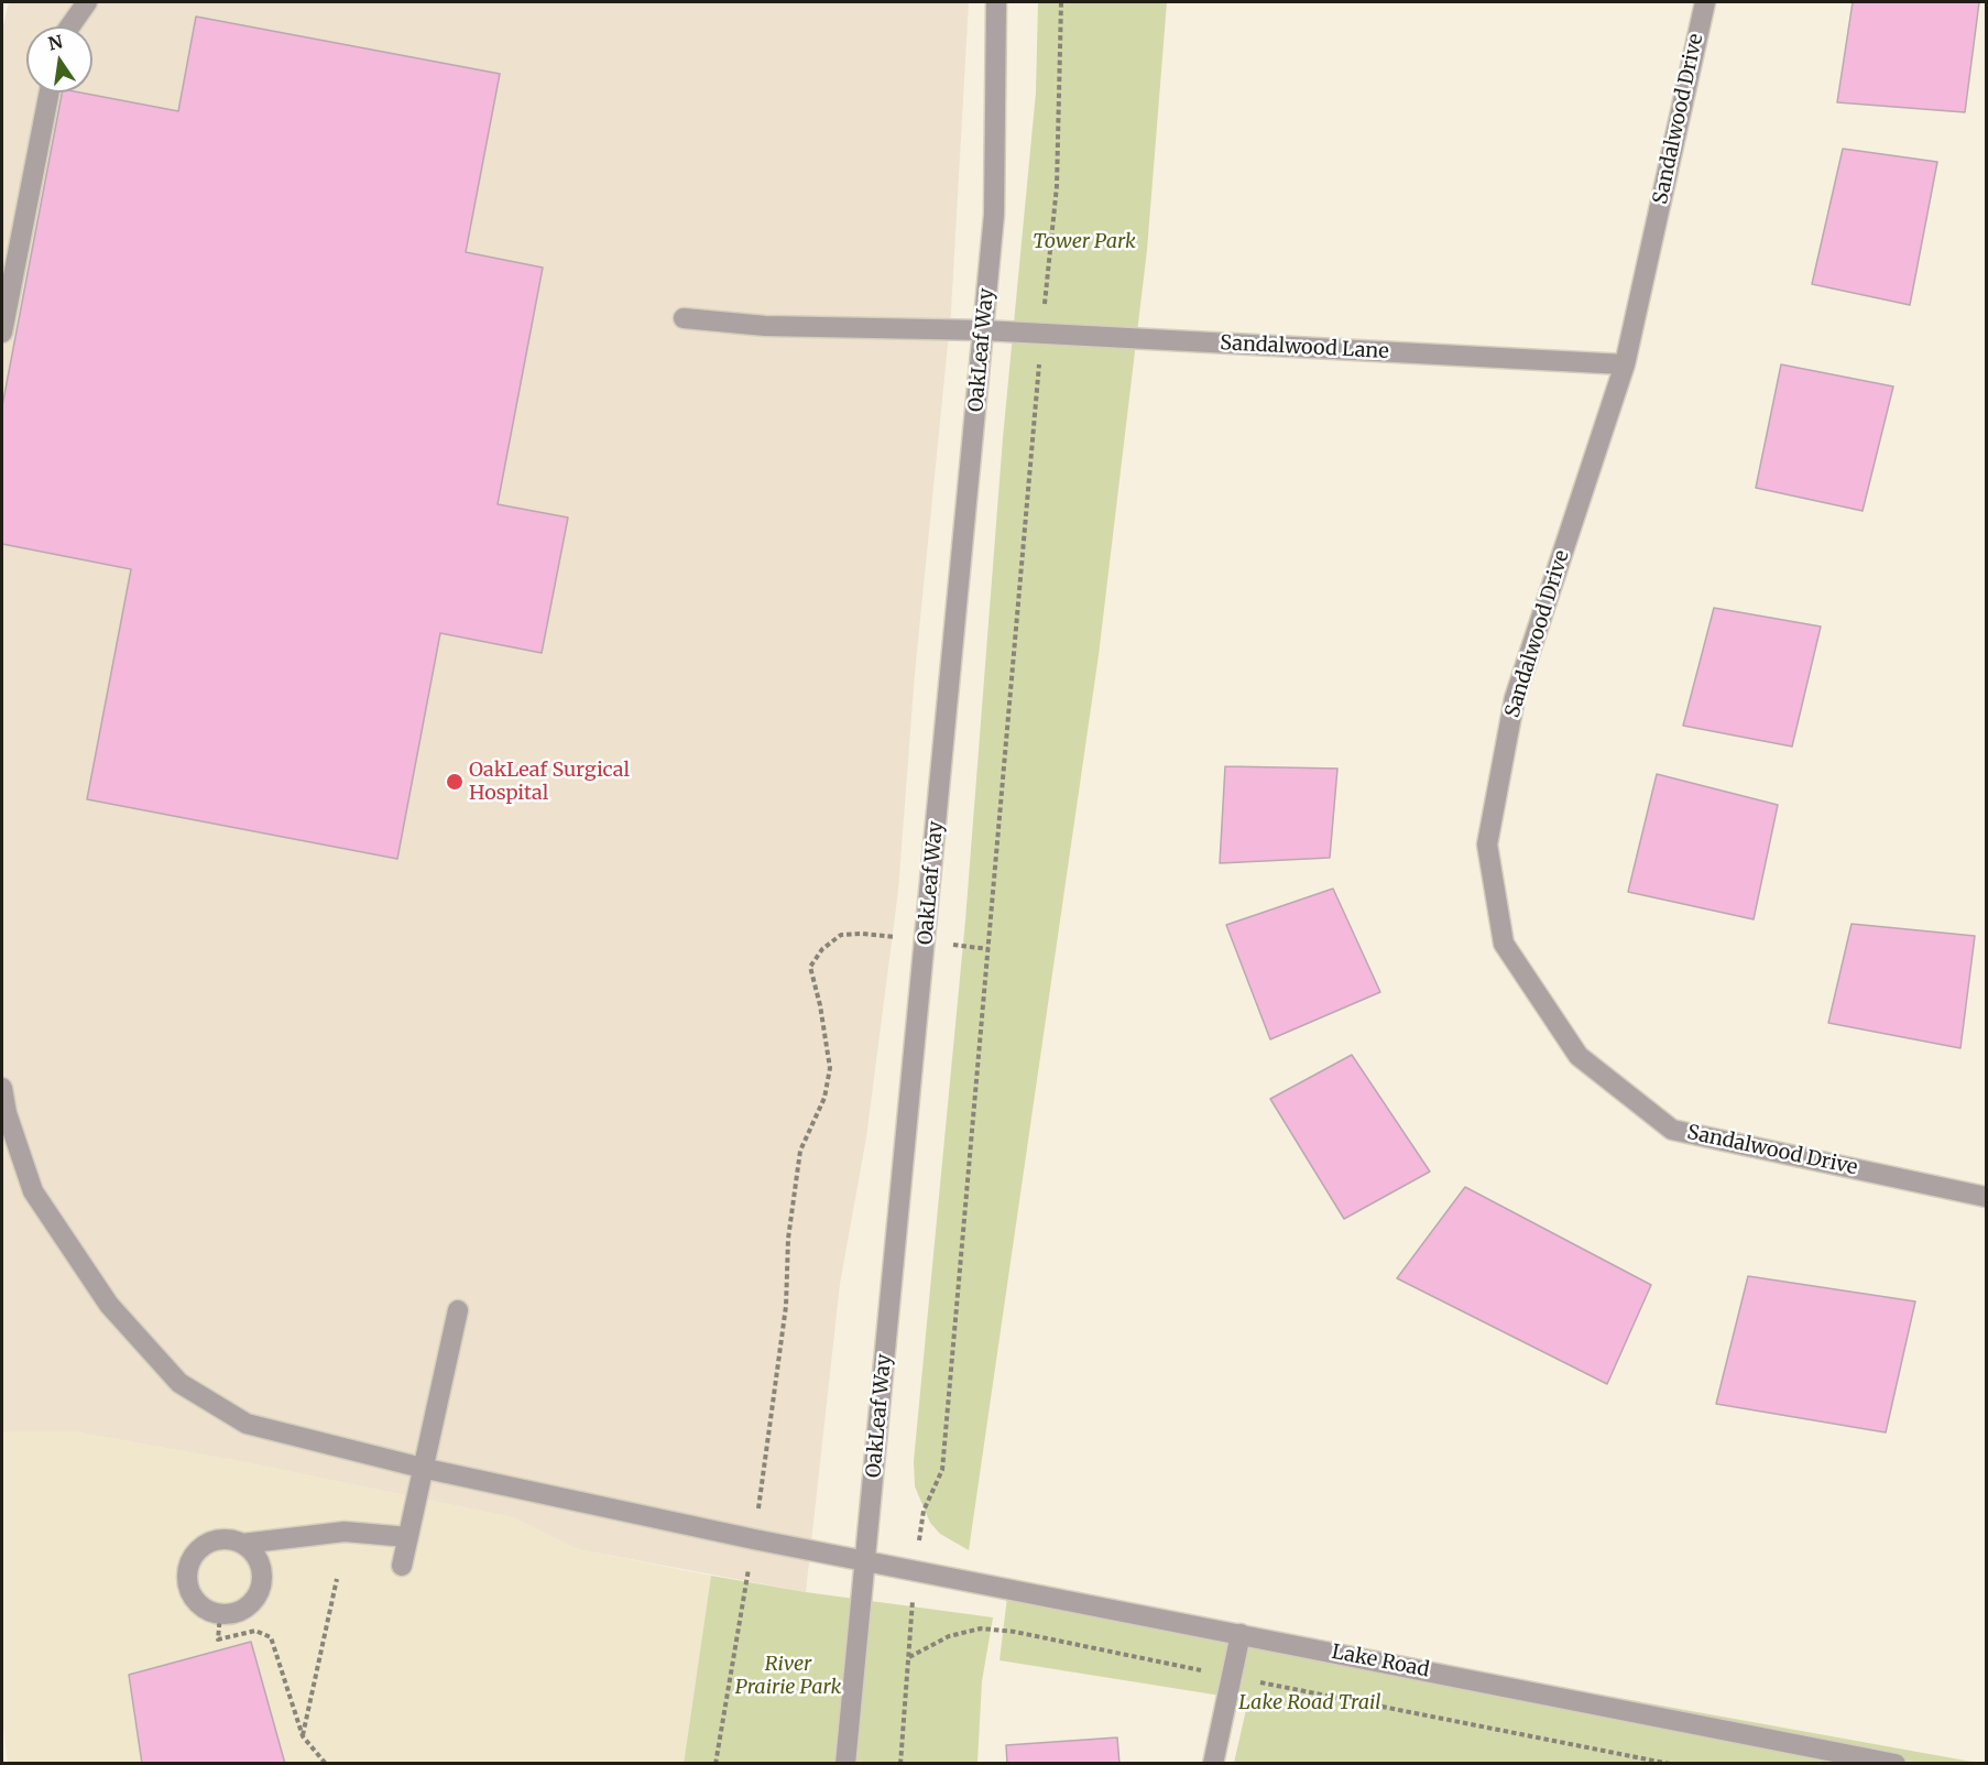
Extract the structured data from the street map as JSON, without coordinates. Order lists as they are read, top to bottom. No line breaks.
{"streets":{"street":["Sandalwood Drive","Sandalwood Lane","OakLeaf Way","Lake Road"]},"crossings":[["Sandalwood Drive","Sandalwood Lane"],["Sandalwood Lane","OakLeaf Way"],["OakLeaf Way","Lake Road"]],"parks":["Tower Park","River Prairie Park","Lake Road Trail"],"places":["OakLeaf Surgical Hospital"],"north":"top"}
